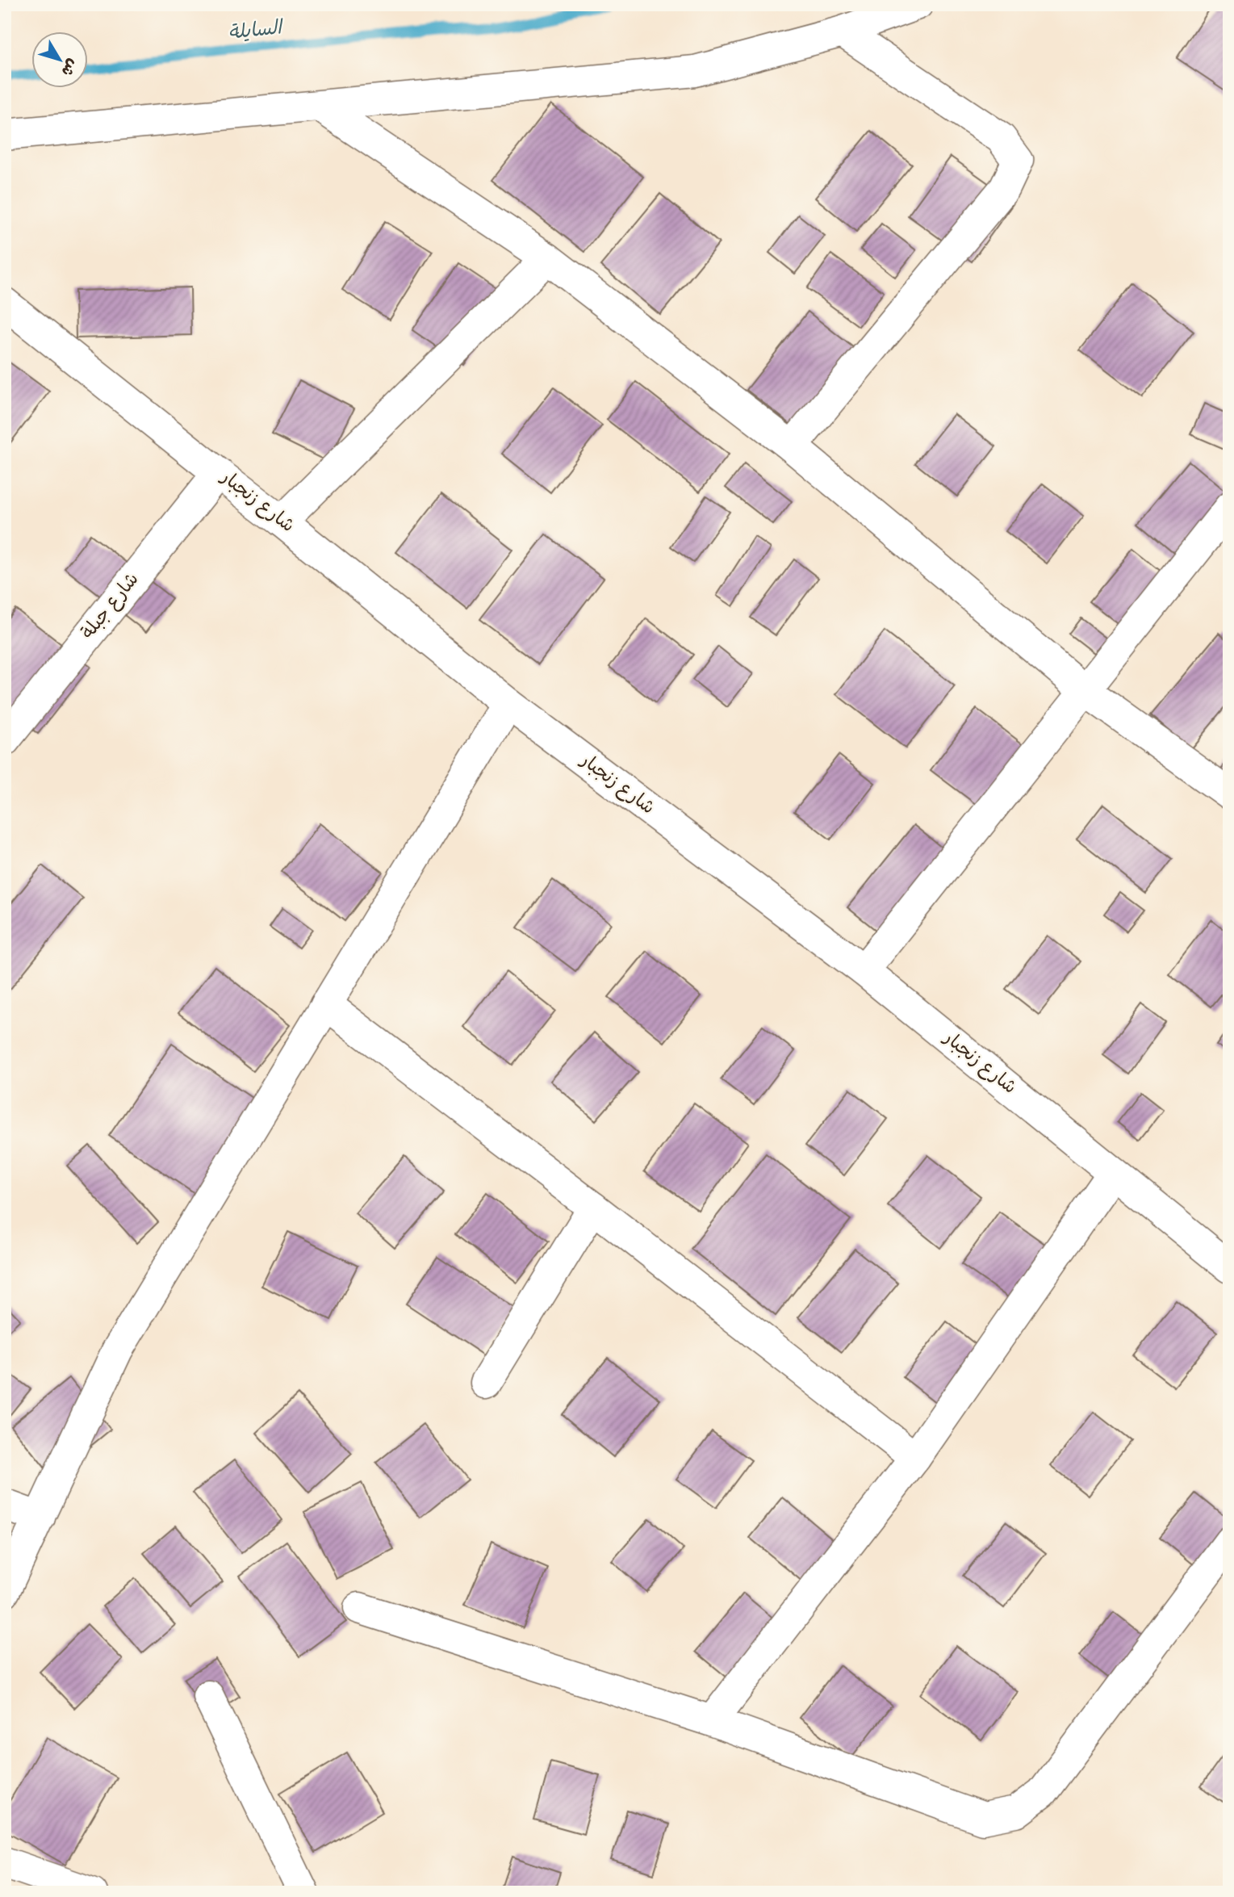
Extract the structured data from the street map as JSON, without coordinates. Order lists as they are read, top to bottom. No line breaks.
{"streets":{"street":["شارع زنجبار","شارع جبلة"]},"crossings":[["شارع زنجبار","شارع جبلة"]],"water":["السايلة"],"north":"bottom right"}
